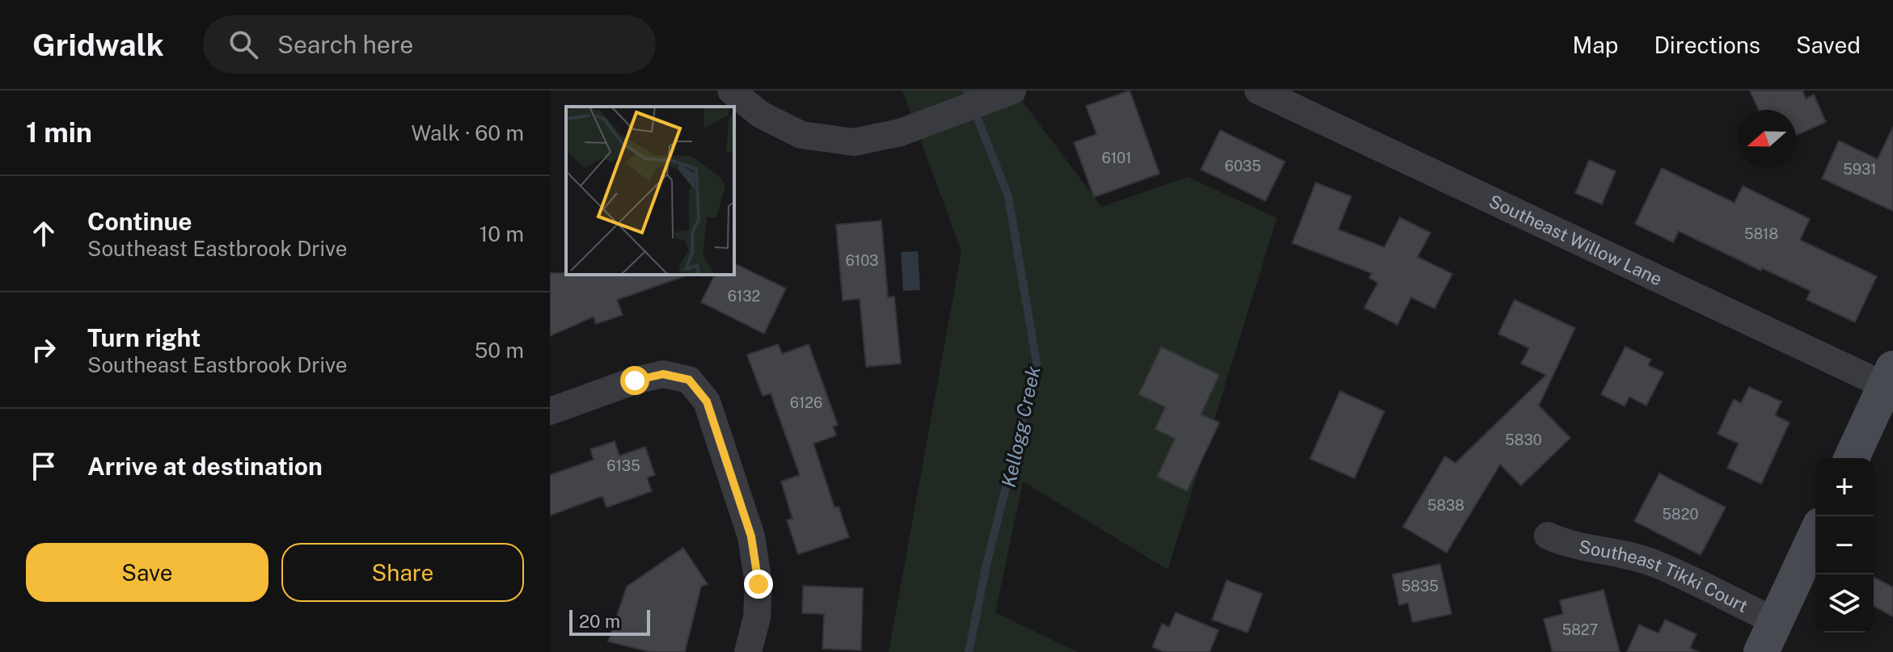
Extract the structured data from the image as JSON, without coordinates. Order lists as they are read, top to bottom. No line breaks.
{"streets":{"street":["Southeast Willow Lane","Southeast Tikki Court"]},"water":["Kellogg Creek"],"house_numbers":["6101","6035","5931","5818","6103","6132","6126","5830","6135","5838","5820","5835","5827"],"scale_bar":"20 m","north":"left","page":{"header":"Gridwalk","search":"Search here","nav":["Map","Directions","Saved"],"heading":["1 min","Walk · 60 m"],"list":[["Continue","Southeast Eastbrook Drive","10 m"],["Turn right","Southeast Eastbrook Drive","50 m"],"Arrive at destination"],"map_buttons":["+","−"],"buttons":["Save","Share"],"scale":"20 m"}}
